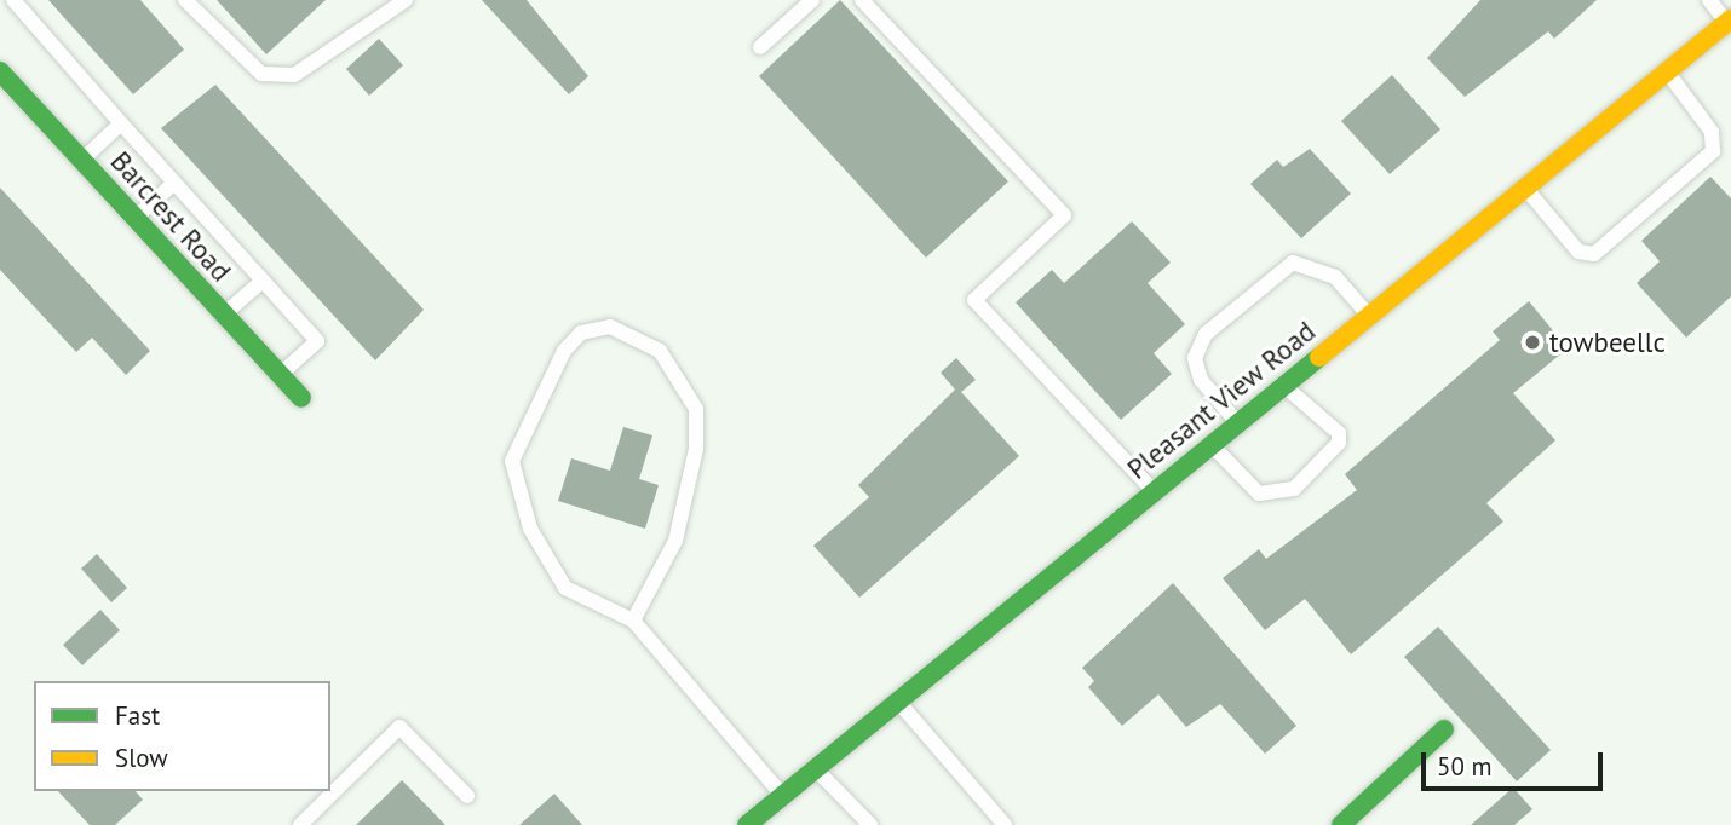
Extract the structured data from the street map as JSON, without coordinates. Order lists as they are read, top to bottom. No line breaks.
{"streets":{"main road":["Barcrest Road","Pleasant View Road"]},"places":["towbeellc"],"legend":["Fast","Slow"],"scale_bar":"50 m"}
